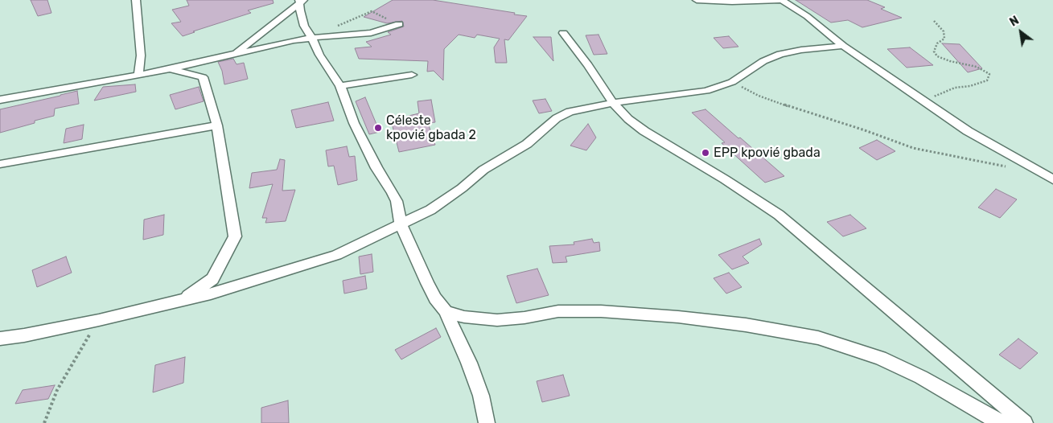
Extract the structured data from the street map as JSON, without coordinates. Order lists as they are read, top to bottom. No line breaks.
{"places":["Céleste kpovié gbada 2","EPP kpovié gbada"],"north":"top left"}
